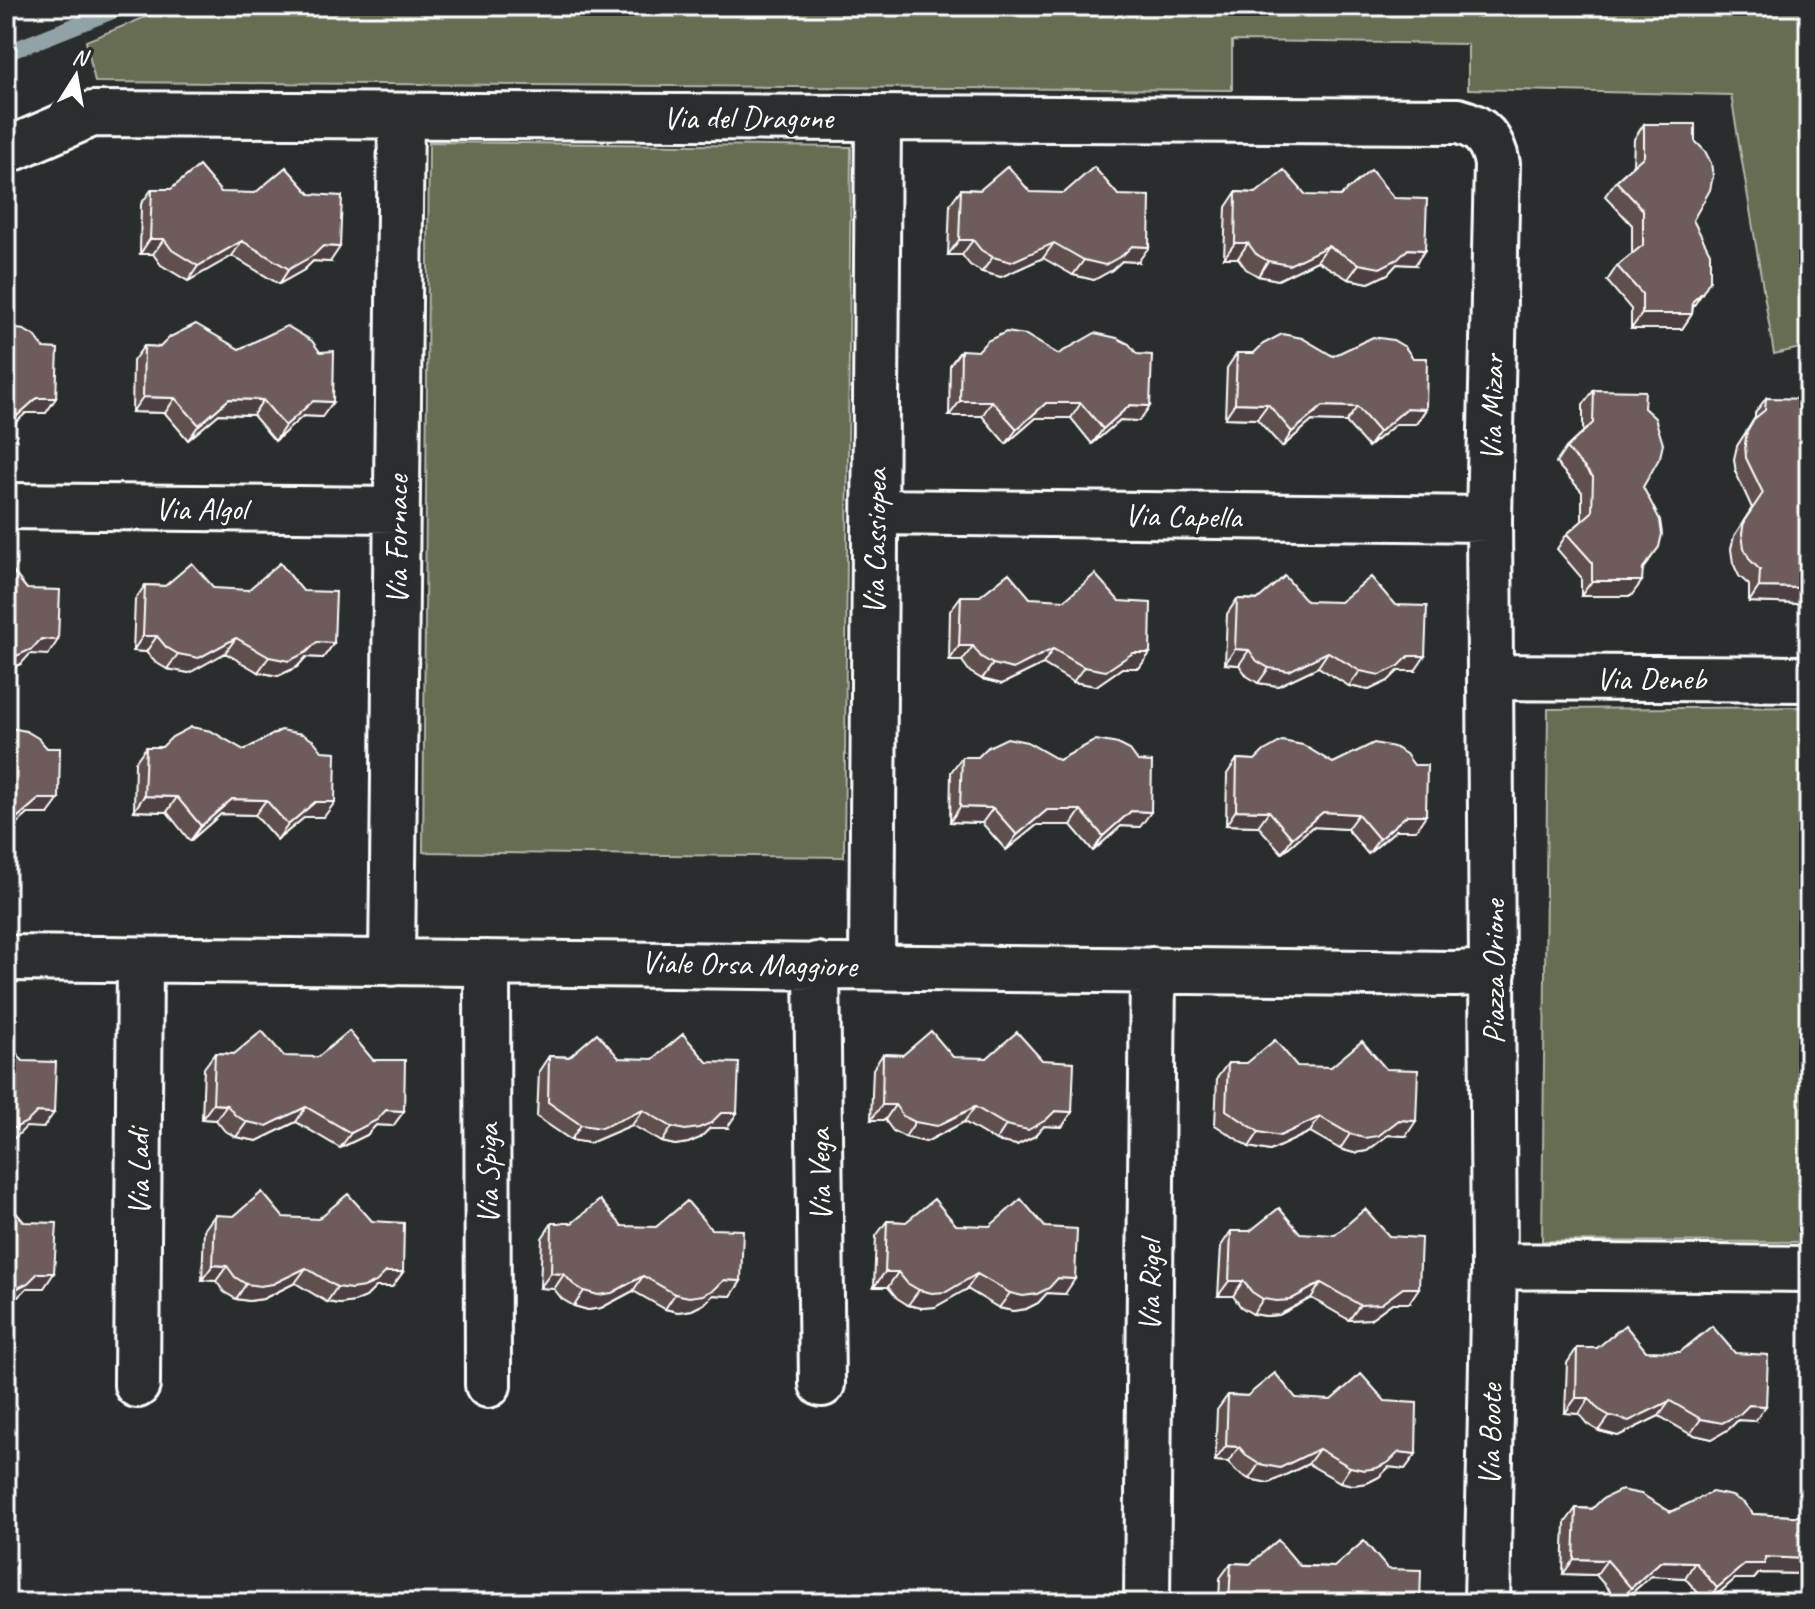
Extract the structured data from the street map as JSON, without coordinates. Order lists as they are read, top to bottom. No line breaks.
{"streets":{"street":["Via del Dragone","Via Mizar","Via Algol","Via Capella","Via Fornace","Via Cassiopea","Via Deneb","Viale Orsa Maggiore","Piazza Orione","Via Ladi","Via Spiga","Via Vega","Via Rigel","Via Boote"]},"crossings":[["Via del Dragone","Via Mizar"],["Via del Dragone","Via Fornace"],["Via del Dragone","Via Cassiopea"],["Via Mizar","Via Capella"],["Via Mizar","Via Deneb"],["Via Mizar","Piazza Orione"],["Via Algol","Via Fornace"],["Via Capella","Via Cassiopea"],["Via Fornace","Viale Orsa Maggiore"],["Via Cassiopea","Viale Orsa Maggiore"],["Via Deneb","Piazza Orione"],["Viale Orsa Maggiore","Piazza Orione"],["Viale Orsa Maggiore","Via Ladi"],["Viale Orsa Maggiore","Via Spiga"],["Viale Orsa Maggiore","Via Vega"],["Viale Orsa Maggiore","Via Rigel"],["Piazza Orione","Via Boote"]],"north":"top"}
